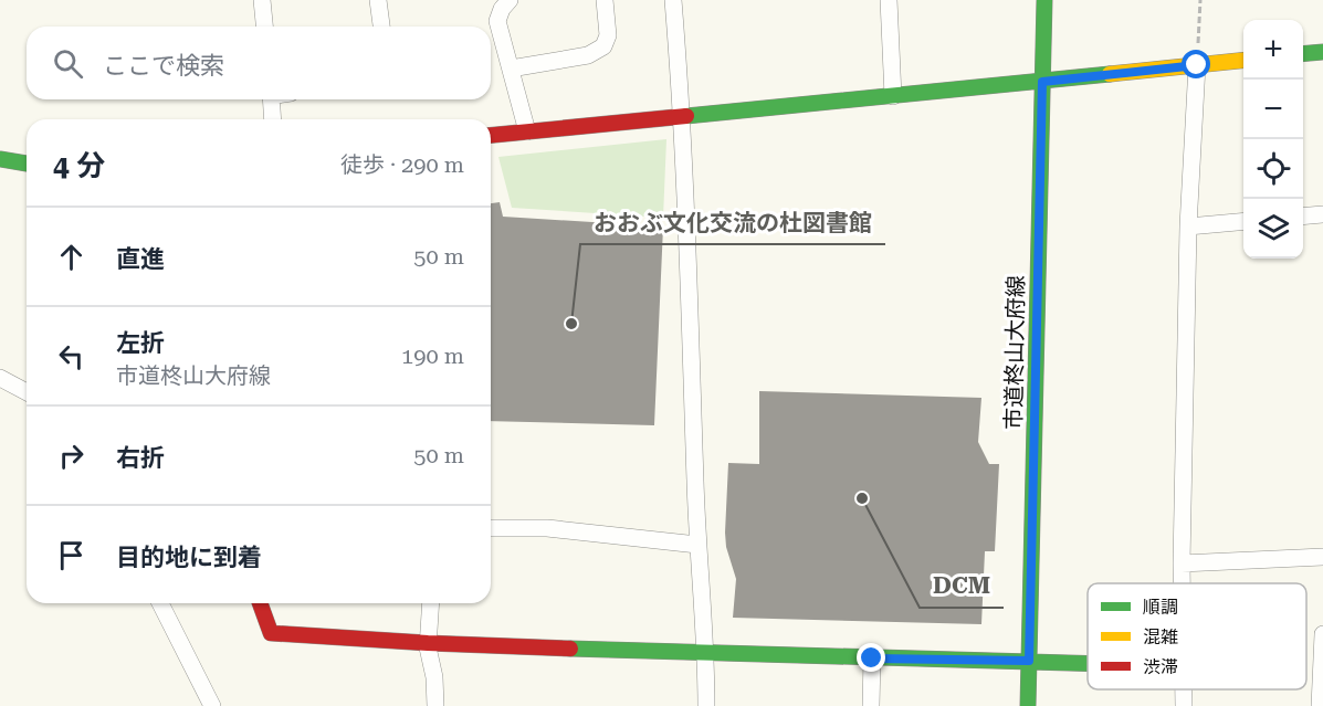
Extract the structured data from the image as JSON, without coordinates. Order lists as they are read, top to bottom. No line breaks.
{"streets":{"street":["市道柊山大府線"]},"places":["おおぶ文化交流の杜図書館","DCM"],"legend":["順調","混雑","渋滞"],"page":{"map_buttons":["+","−"],"search":"ここで検索","heading":["4 分","徒歩 · 290 m"],"list":[["直進","50 m"],["左折","市道柊山大府線","190 m"],["右折","50 m"],"目的地に到着"]}}
